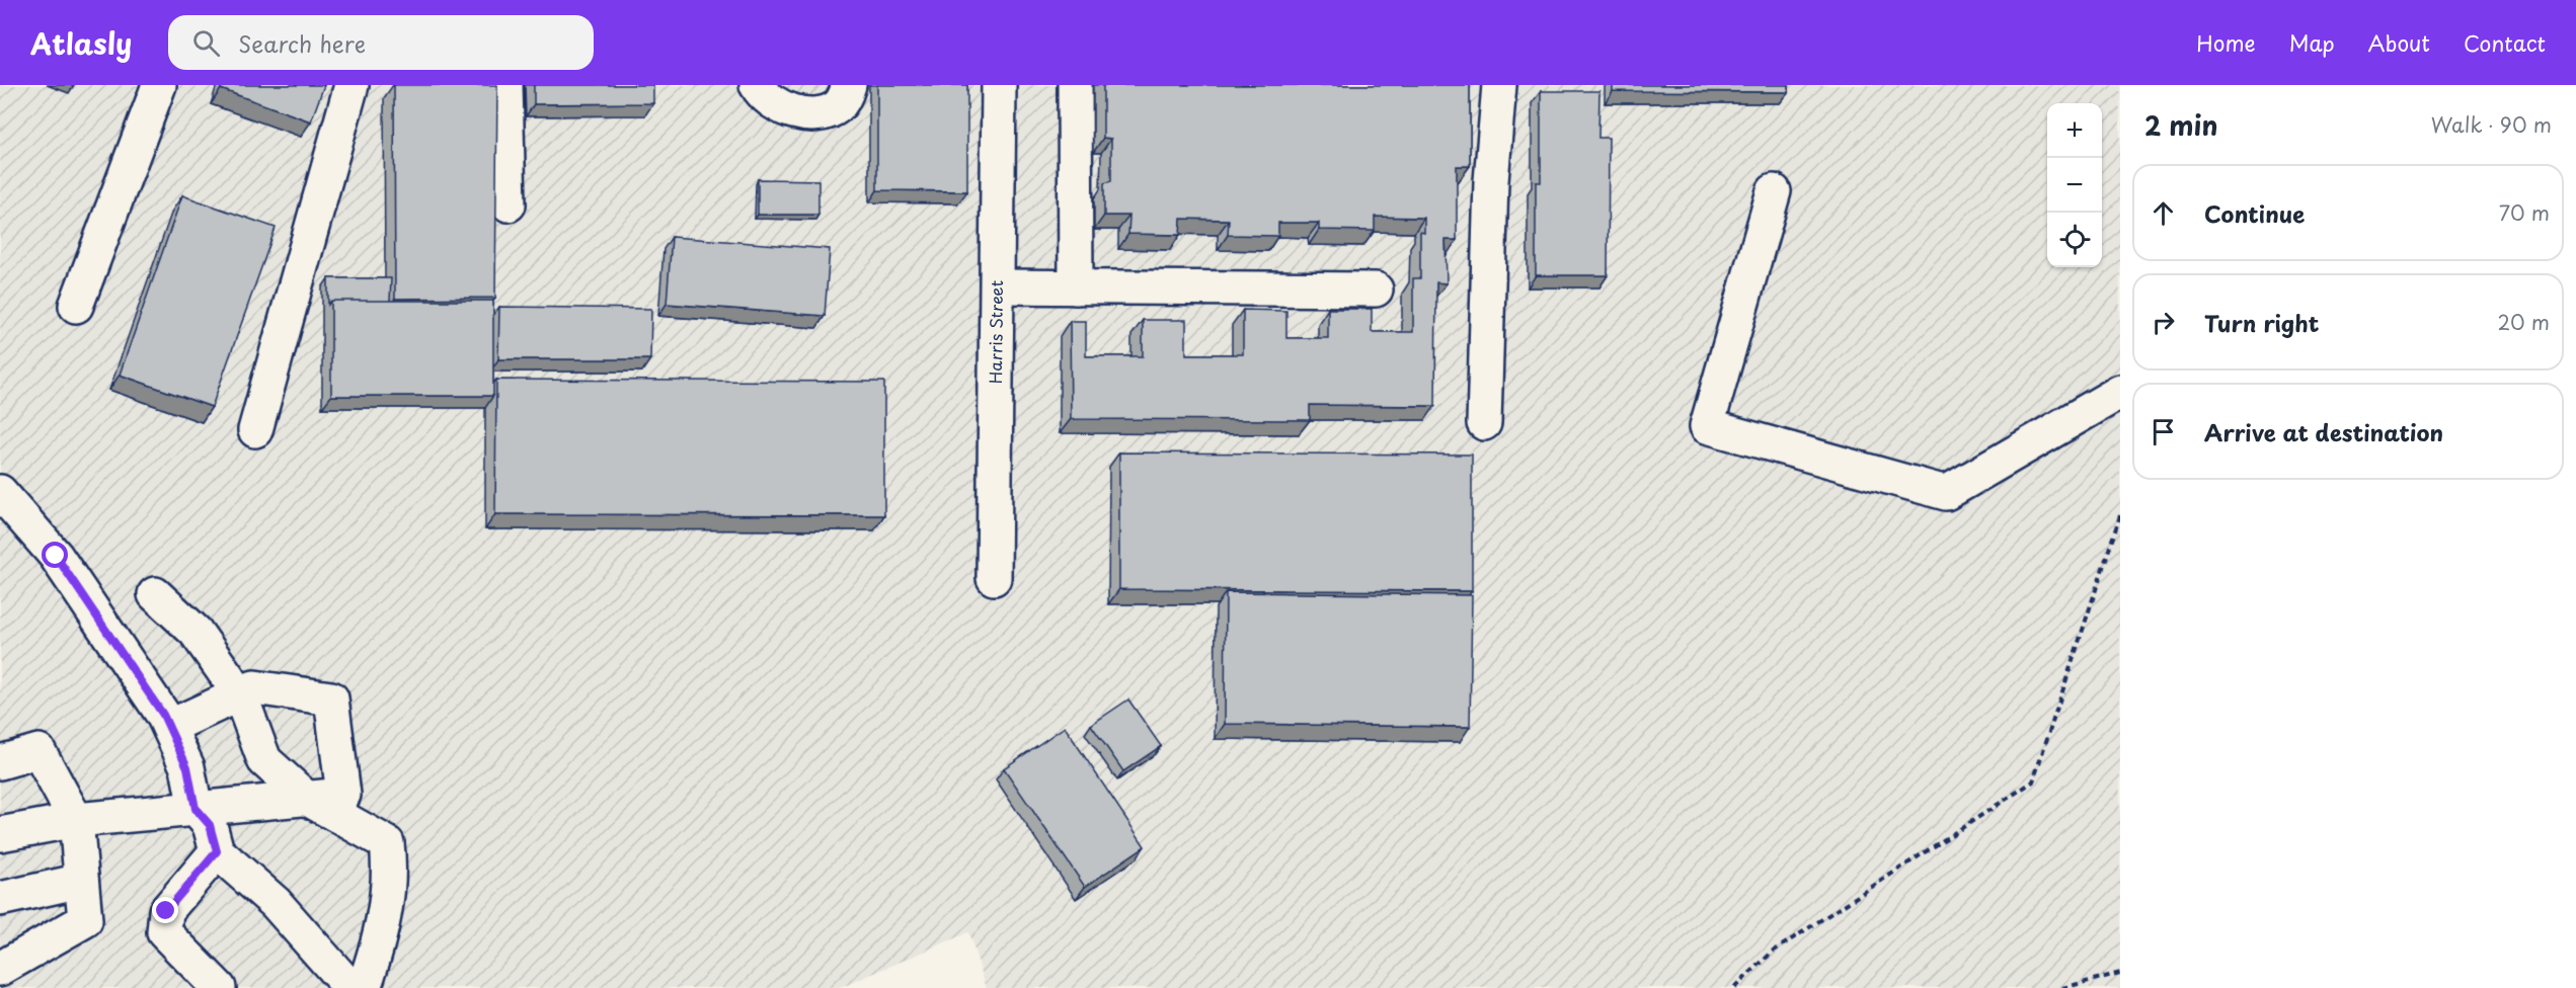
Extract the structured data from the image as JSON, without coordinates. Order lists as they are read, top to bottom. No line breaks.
{"streets":{"street":["Harris Street"]},"page":{"header":"Atlasly","search":"Search here","nav":["Home","Map","About","Contact"],"heading":["2 min","Walk · 90 m"],"map_buttons":["+","−"],"list":[["Continue","70 m"],["Turn right","20 m"],"Arrive at destination"]}}
